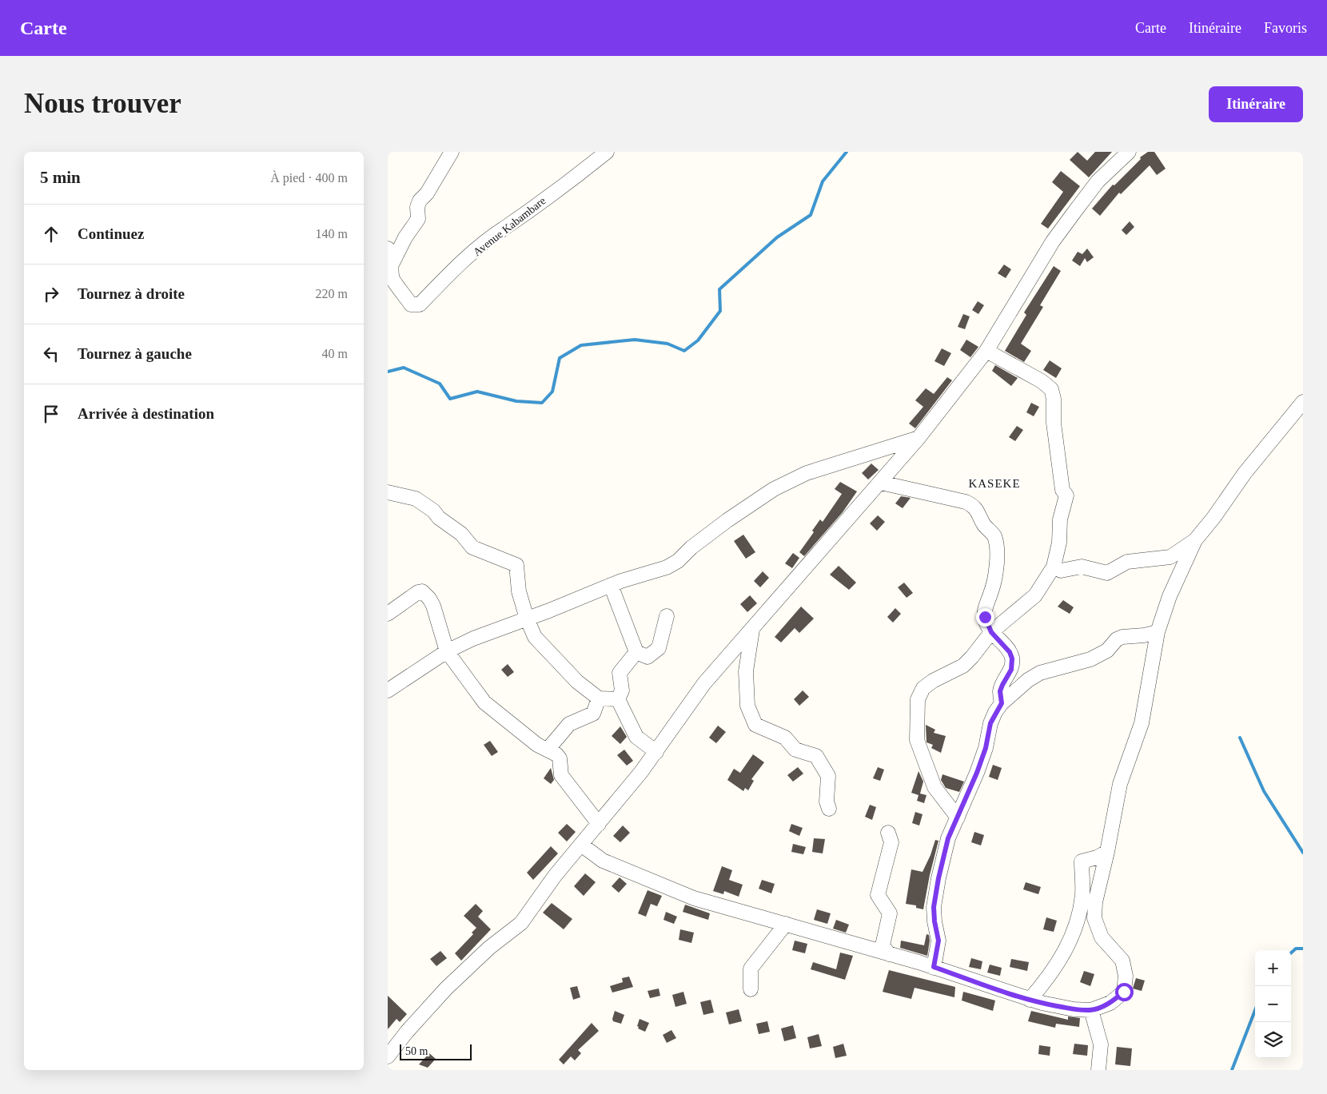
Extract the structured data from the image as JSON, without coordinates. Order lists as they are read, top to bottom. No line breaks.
{"streets":{"street":["Avenue Kabambare"]},"districts":["KASEKE"],"scale_bar":"50 m","page":{"header":"Carte","nav":["Carte","Itinéraire","Favoris"],"buttons":"Itinéraire","title":"Nous trouver","heading":["5 min","À pied · 400 m"],"list":[["Continuez","140 m"],["Tournez à droite","220 m"],["Tournez à gauche","40 m"],"Arrivée à destination"],"map_buttons":["+","−"],"scale":"50 m"}}
